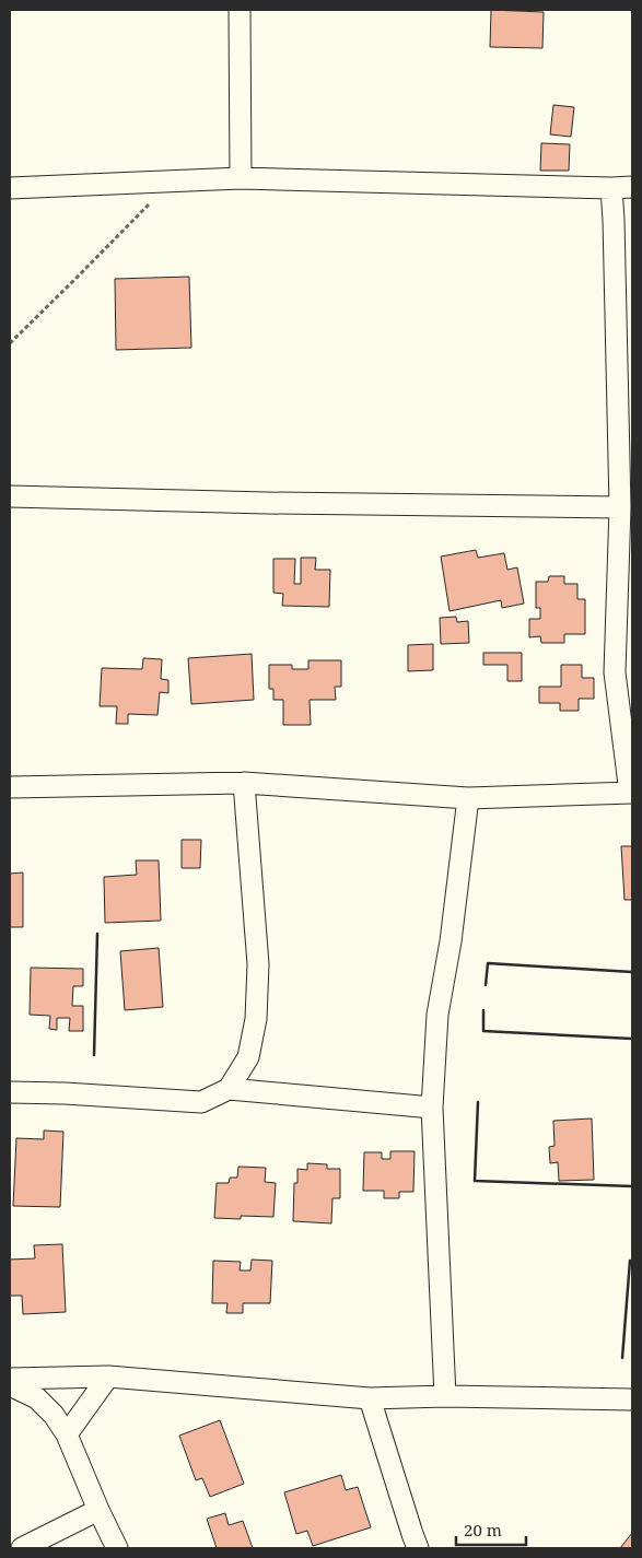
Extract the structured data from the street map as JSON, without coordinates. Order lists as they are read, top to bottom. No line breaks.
{"scale_bar":"20 m"}
